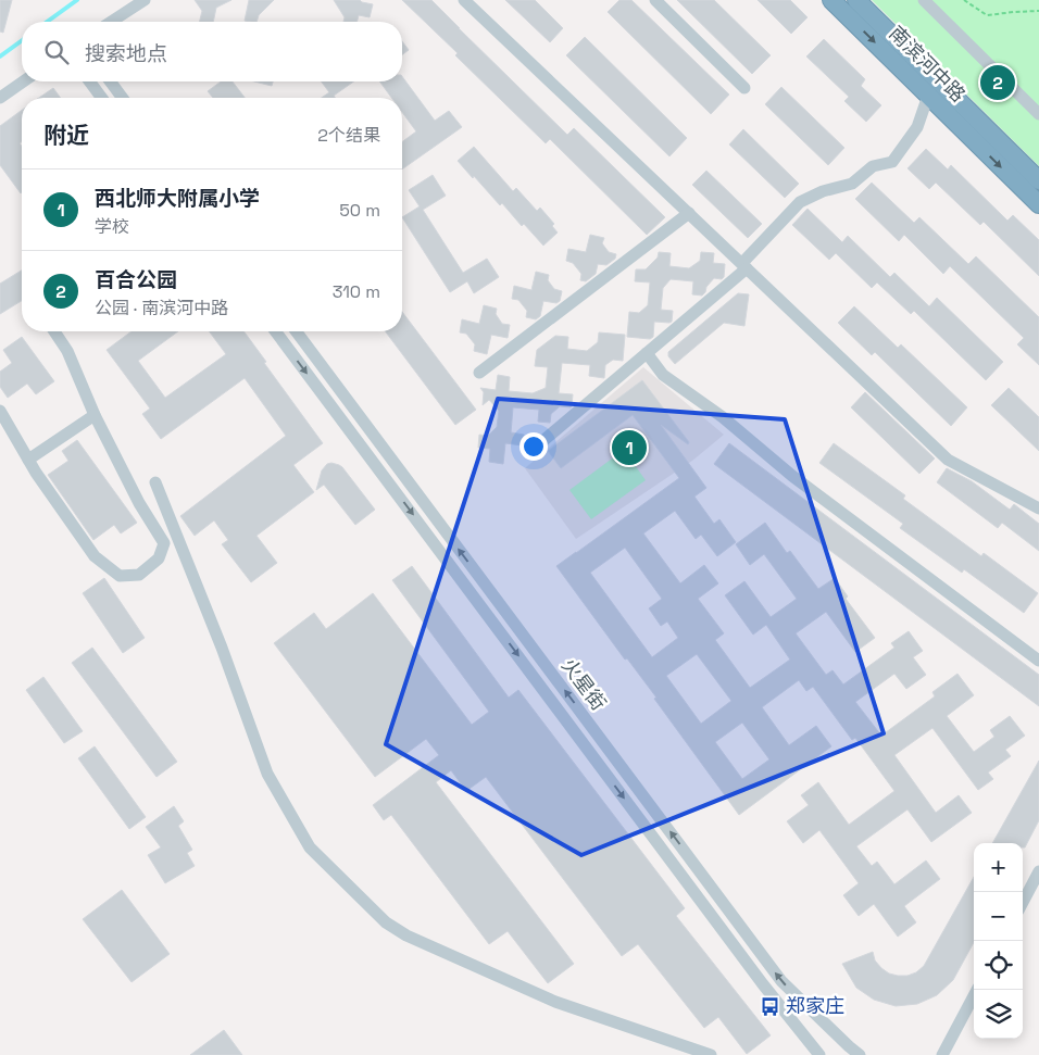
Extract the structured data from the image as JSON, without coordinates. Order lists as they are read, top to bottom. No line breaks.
{"streets":{"highway":["南滨河中路"],"street":["火星街"]},"places":{"bus stop":["郑家庄"]},"page":{"search":"搜索地点","pins":["2","1"],"heading":["附近","2个结果"],"list":[{"mark":"1","name":"西北师大附属小学","note":"学校","value":"50 m"},{"mark":"2","name":"百合公园","note":"公园 · 南滨河中路","value":"310 m"}],"map_buttons":["+","−"]}}
